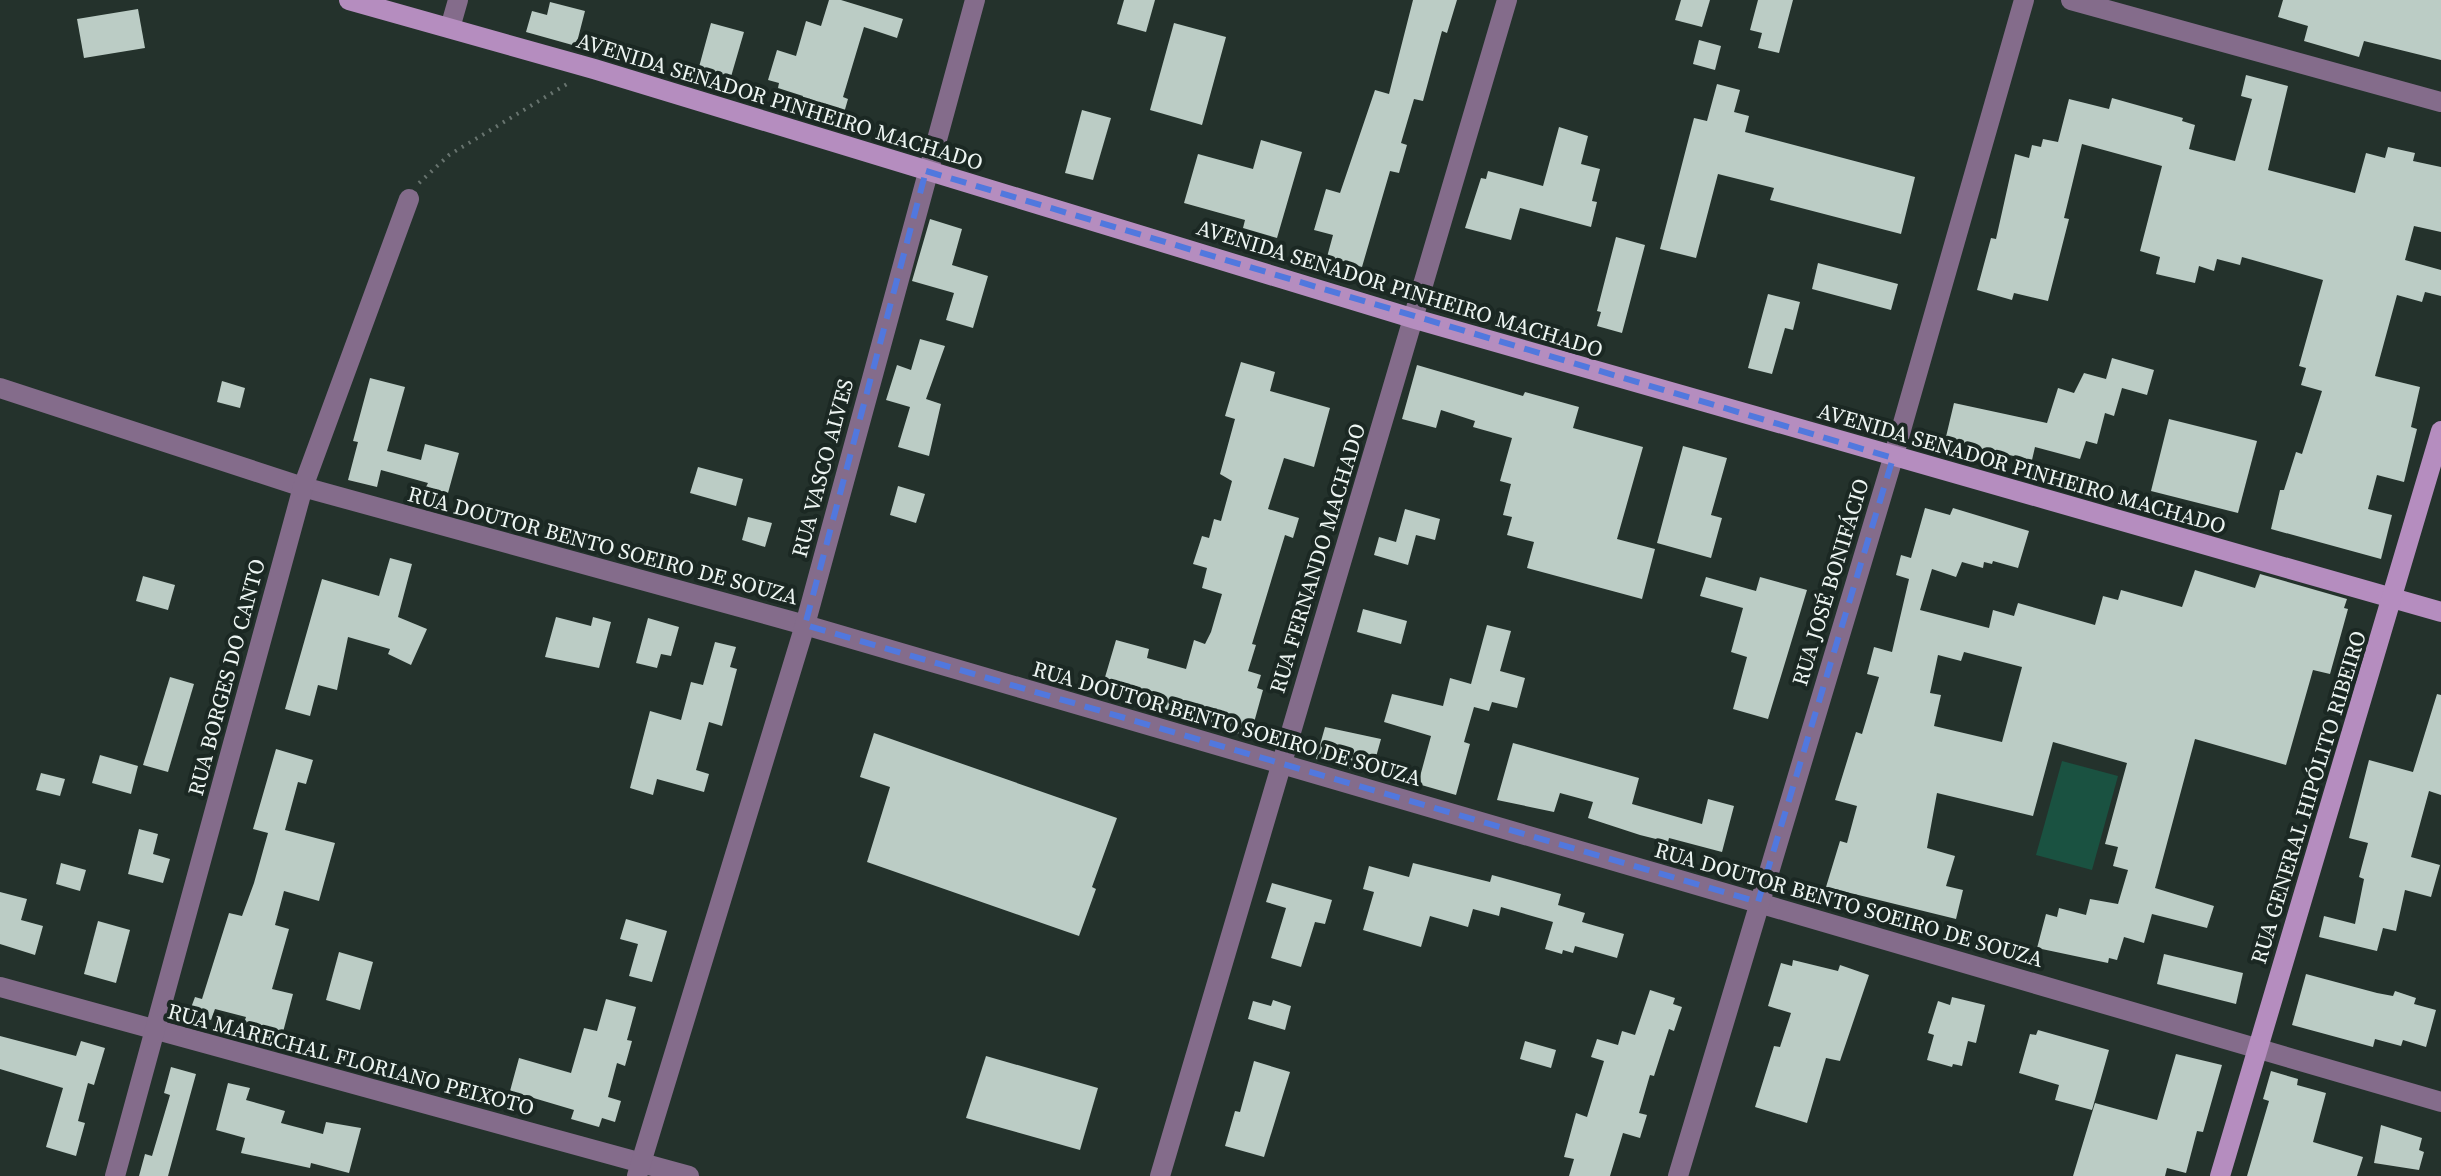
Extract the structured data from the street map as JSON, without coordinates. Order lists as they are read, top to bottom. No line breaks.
{"streets":{"main road":["AVENIDA SENADOR PINHEIRO MACHADO","RUA GENERAL HIPÓLITO RIBEIRO"],"street":["RUA VASCO ALVES","RUA DOUTOR BENTO SOEIRO DE SOUZA","RUA FERNANDO MACHADO","RUA JOSÉ BONIFÁCIO","RUA BORGES DO CANTO","RUA MARECHAL FLORIANO PEIXOTO"]},"crossings":[["AVENIDA SENADOR PINHEIRO MACHADO","RUA VASCO ALVES"],["AVENIDA SENADOR PINHEIRO MACHADO","RUA FERNANDO MACHADO"],["AVENIDA SENADOR PINHEIRO MACHADO","RUA JOSÉ BONIFÁCIO"],["AVENIDA SENADOR PINHEIRO MACHADO","RUA GENERAL HIPÓLITO RIBEIRO"],["RUA VASCO ALVES","RUA DOUTOR BENTO SOEIRO DE SOUZA"],["RUA VASCO ALVES","RUA MARECHAL FLORIANO PEIXOTO"],["RUA DOUTOR BENTO SOEIRO DE SOUZA","RUA FERNANDO MACHADO"],["RUA DOUTOR BENTO SOEIRO DE SOUZA","RUA JOSÉ BONIFÁCIO"],["RUA DOUTOR BENTO SOEIRO DE SOUZA","RUA BORGES DO CANTO"],["RUA DOUTOR BENTO SOEIRO DE SOUZA","RUA GENERAL HIPÓLITO RIBEIRO"],["RUA BORGES DO CANTO","RUA MARECHAL FLORIANO PEIXOTO"]]}
